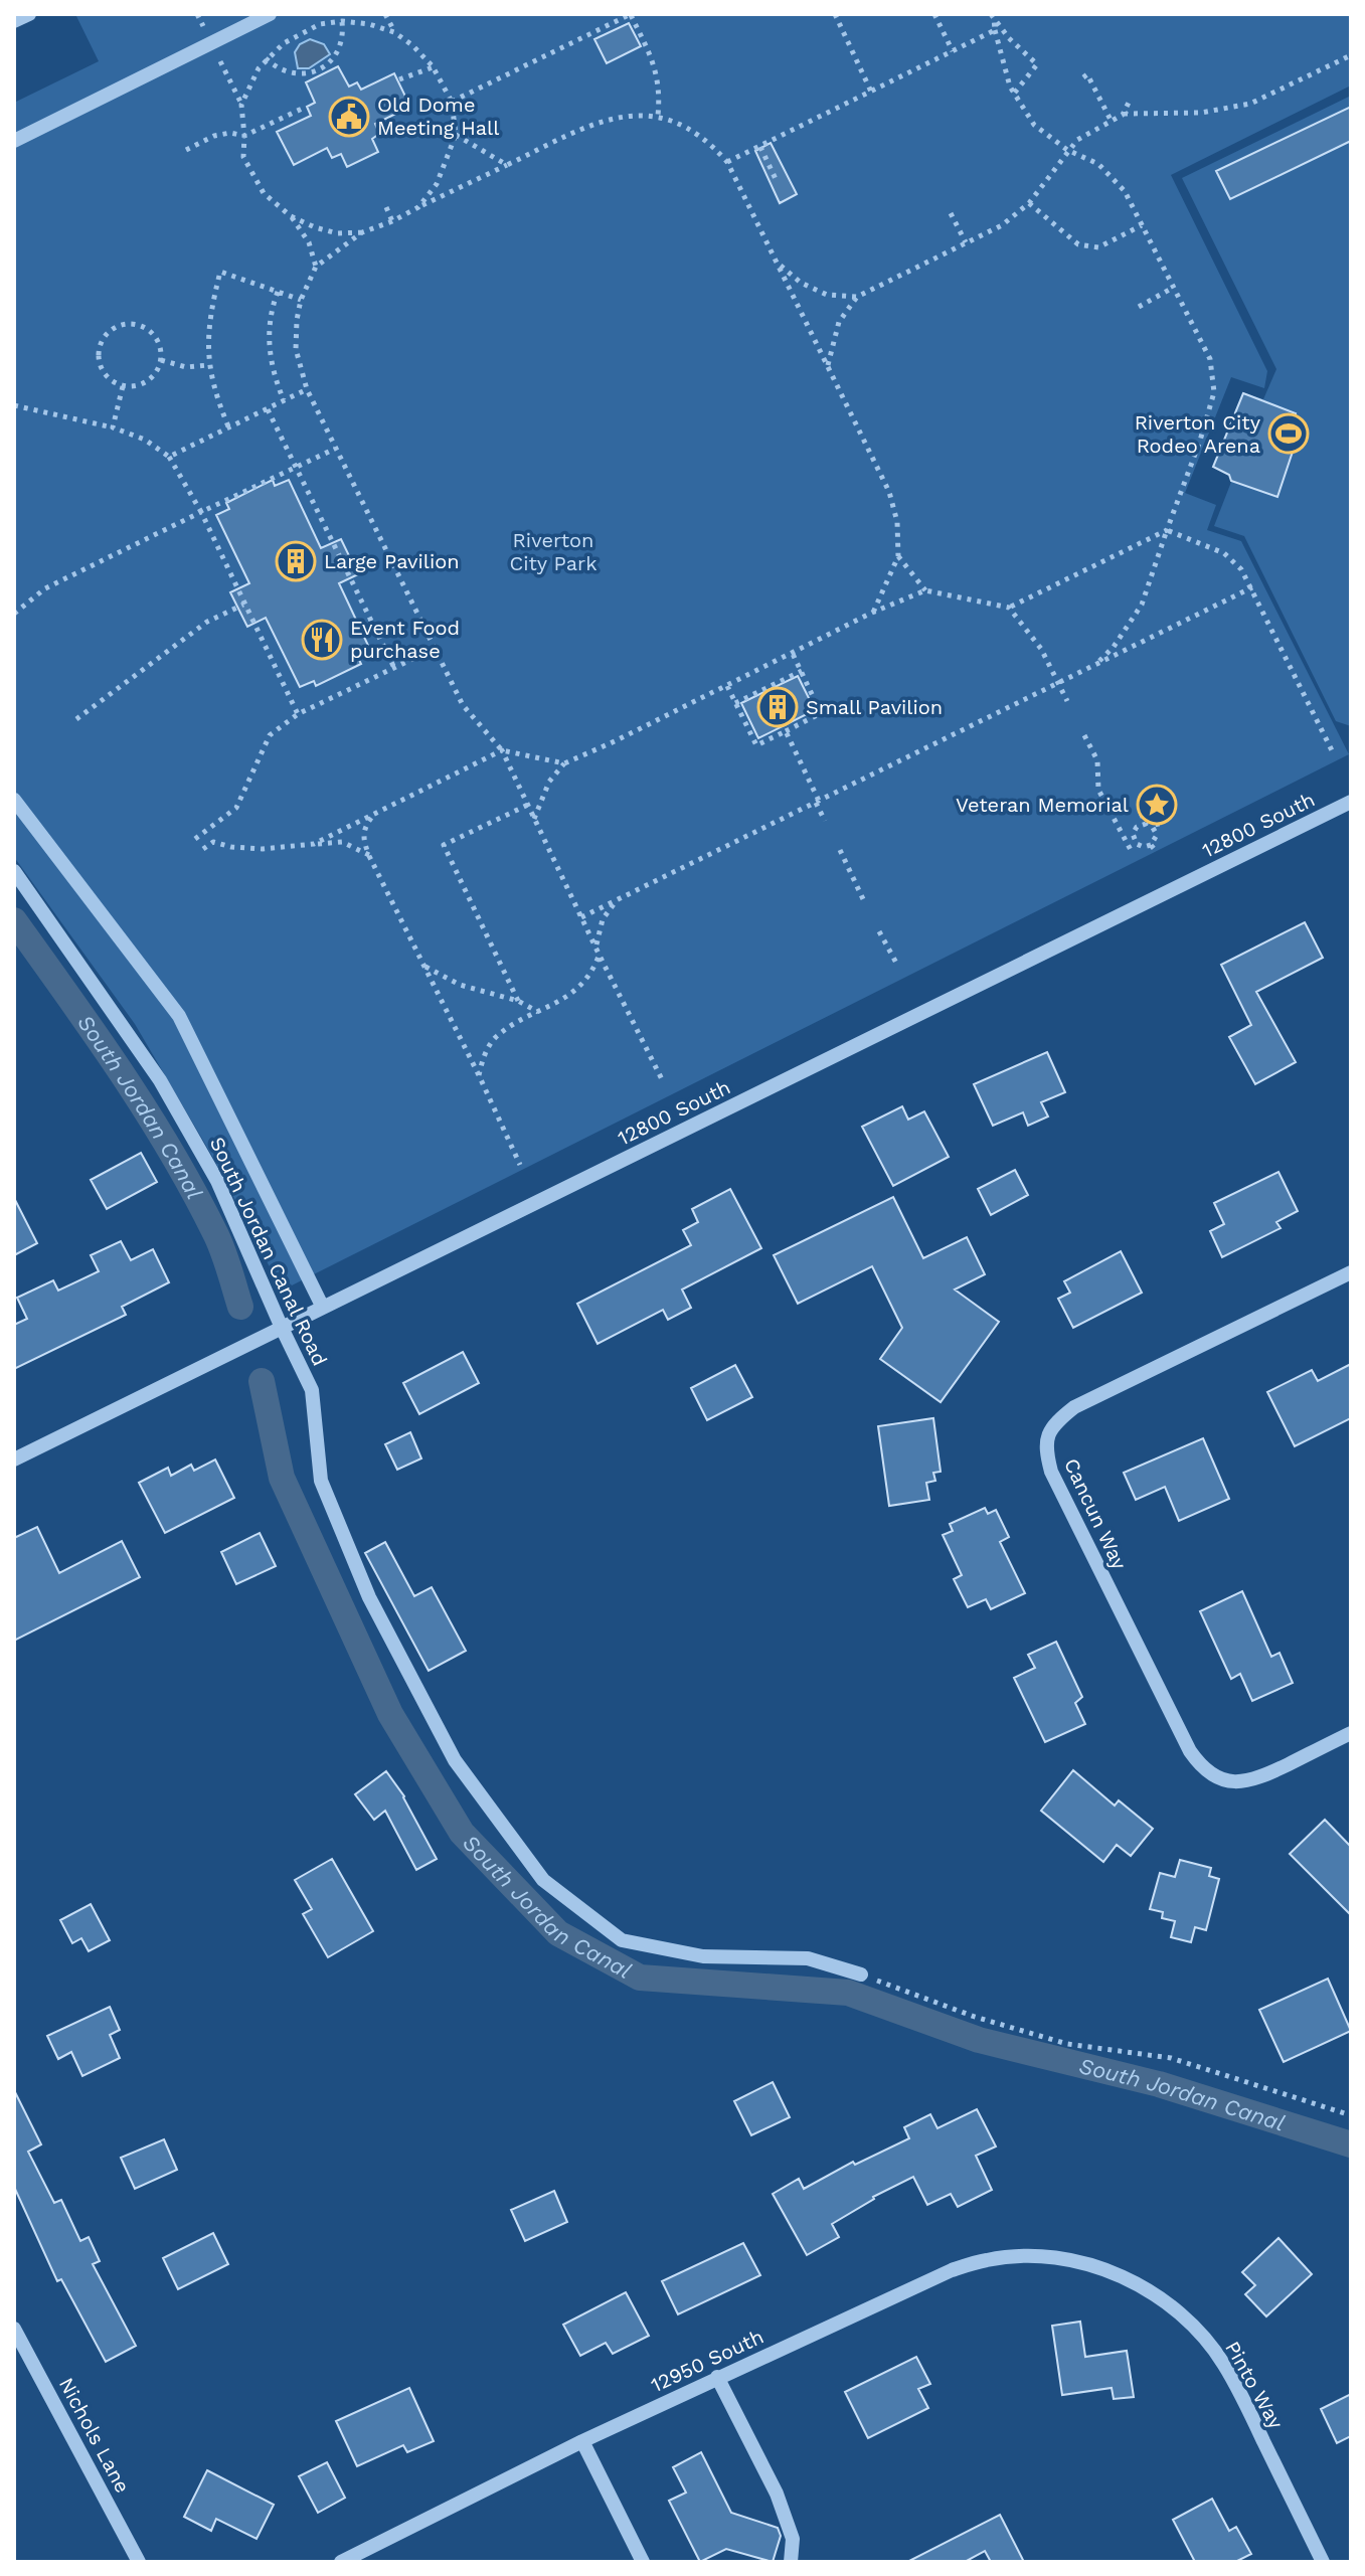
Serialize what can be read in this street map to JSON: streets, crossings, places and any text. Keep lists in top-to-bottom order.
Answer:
{
  "streets": {
    "street": [
      "12800 South",
      "South Jordan Canal Road",
      "Cancun Way",
      "12950 South",
      "Pinto Way",
      "Nichols Lane"
    ]
  },
  "crossings": [
    ["12800 South", "South Jordan Canal Road"],
    ["12950 South", "Pinto Way"]
  ],
  "water": ["South Jordan Canal"],
  "parks": ["Riverton City Park"],
  "places": {
    "public building": ["Old Dome Meeting Hall"],
    "sports": ["Riverton City Rodeo Arena"],
    "building": ["Large Pavilion", "Small Pavilion"],
    "restaurant": ["Event Food purchase"],
    "place": ["Veteran Memorial"]
  }
}
